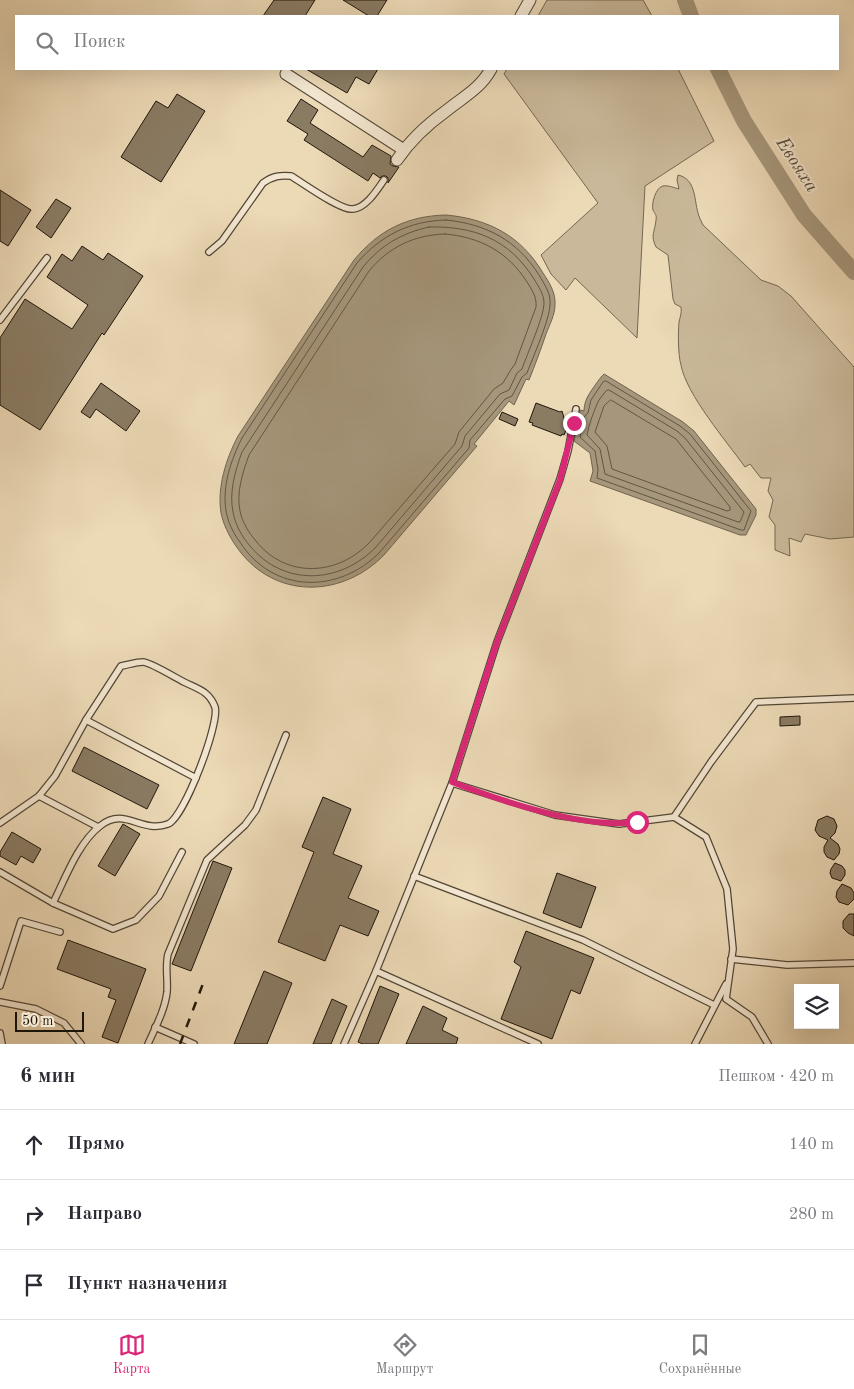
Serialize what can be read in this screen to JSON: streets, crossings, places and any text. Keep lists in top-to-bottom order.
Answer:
{
  "water": ["Евояха"],
  "scale_bar": "50 m",
  "page": {
    "search": "Поиск",
    "scale": "50 m",
    "heading": ["6 мин", "Пешком · 420 m"],
    "list": [
      ["Прямо", "140 m"],
      ["Направо", "280 m"],
      "Пункт назначения"
    ],
    "nav": ["Карта", "Маршрут", "Сохранённые"]
  }
}
